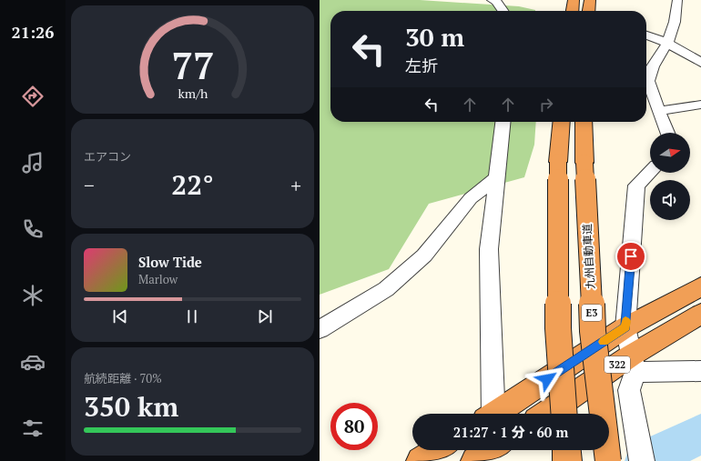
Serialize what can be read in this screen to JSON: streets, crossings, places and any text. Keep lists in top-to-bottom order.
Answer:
{
  "streets": {
    "highway": ["九州自動車道", "E3", "322"]
  },
  "north": "right",
  "page": {
    "tabs": "21:26",
    "turn": ["30 m", "左折"],
    "tile": [
      "エアコン",
      ["航続距離 · 70%", "350 km"]
    ],
    "heat": ["−", "22°", "+"],
    "song": ["Slow Tide", "Marlow"],
    "limit": "80",
    "trip": "21:27 · 1 分 · 60 m",
    "gauge": ["77", "km/h"]
  }
}
